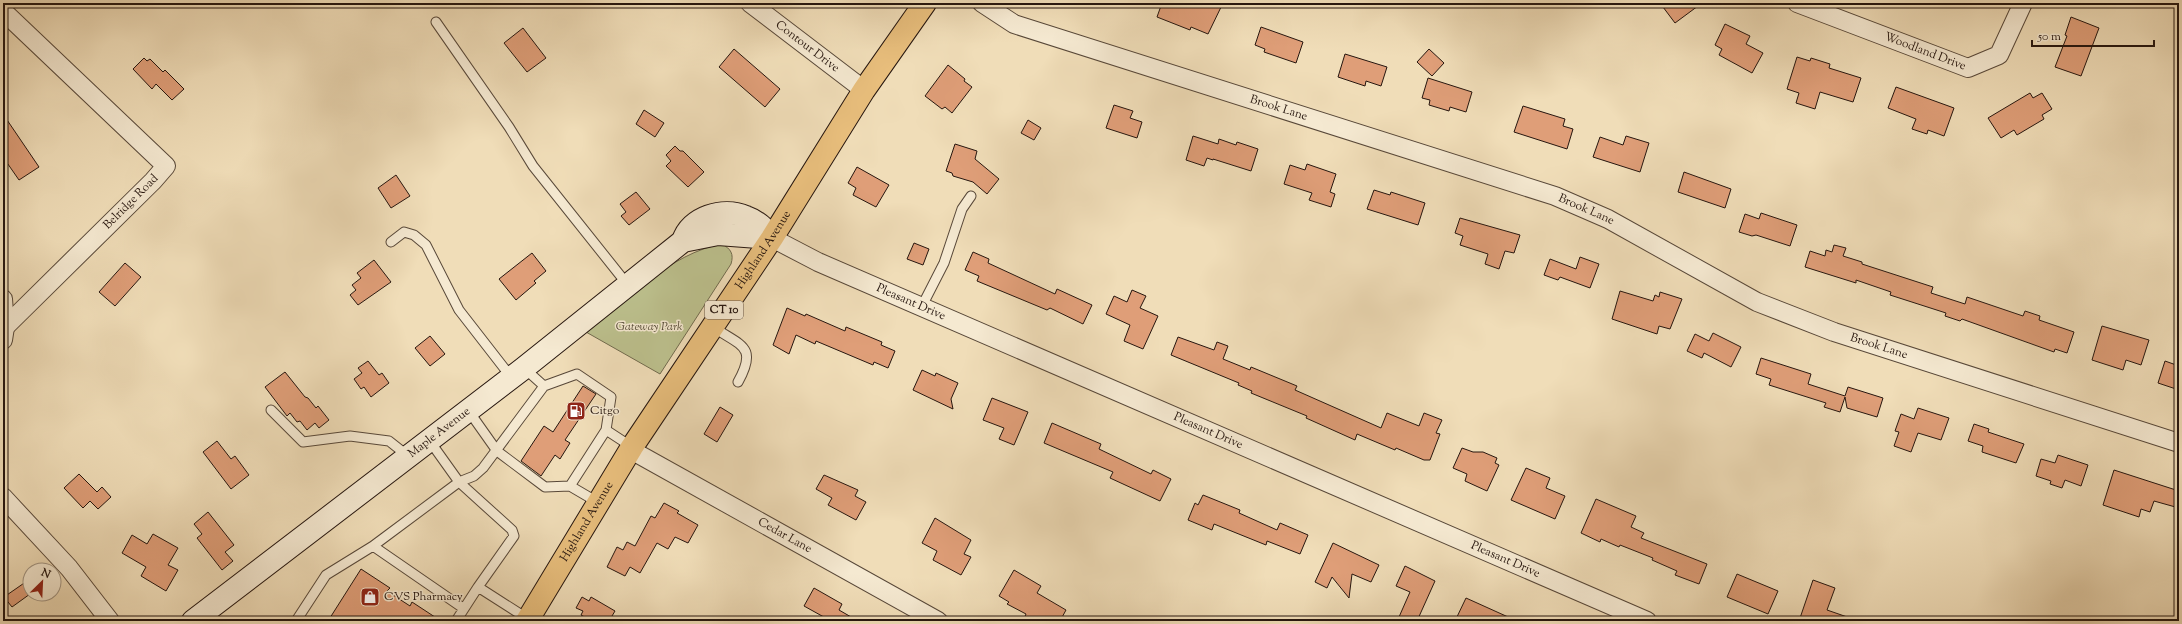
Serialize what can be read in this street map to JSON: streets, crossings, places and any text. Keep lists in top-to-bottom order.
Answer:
{
  "streets": {
    "highway": ["Highland Avenue", "CT 10"],
    "street": [
      "Contour Drive",
      "Woodland Drive",
      "Brook Lane",
      "Belridge Road",
      "Pleasant Drive",
      "Maple Avenue",
      "Cedar Lane"
    ]
  },
  "crossings": [
    ["Contour Drive", "Highland Avenue"],
    ["Highland Avenue", "Pleasant Drive"],
    ["Highland Avenue", "Maple Avenue"],
    ["Highland Avenue", "Cedar Lane"],
    ["Pleasant Drive", "Maple Avenue"]
  ],
  "parks": ["Gateway Park"],
  "places": {
    "fuel station": ["Citgo"],
    "shop": ["CVS Pharmacy"]
  },
  "scale_bar": "50 m",
  "north": "top right"
}
